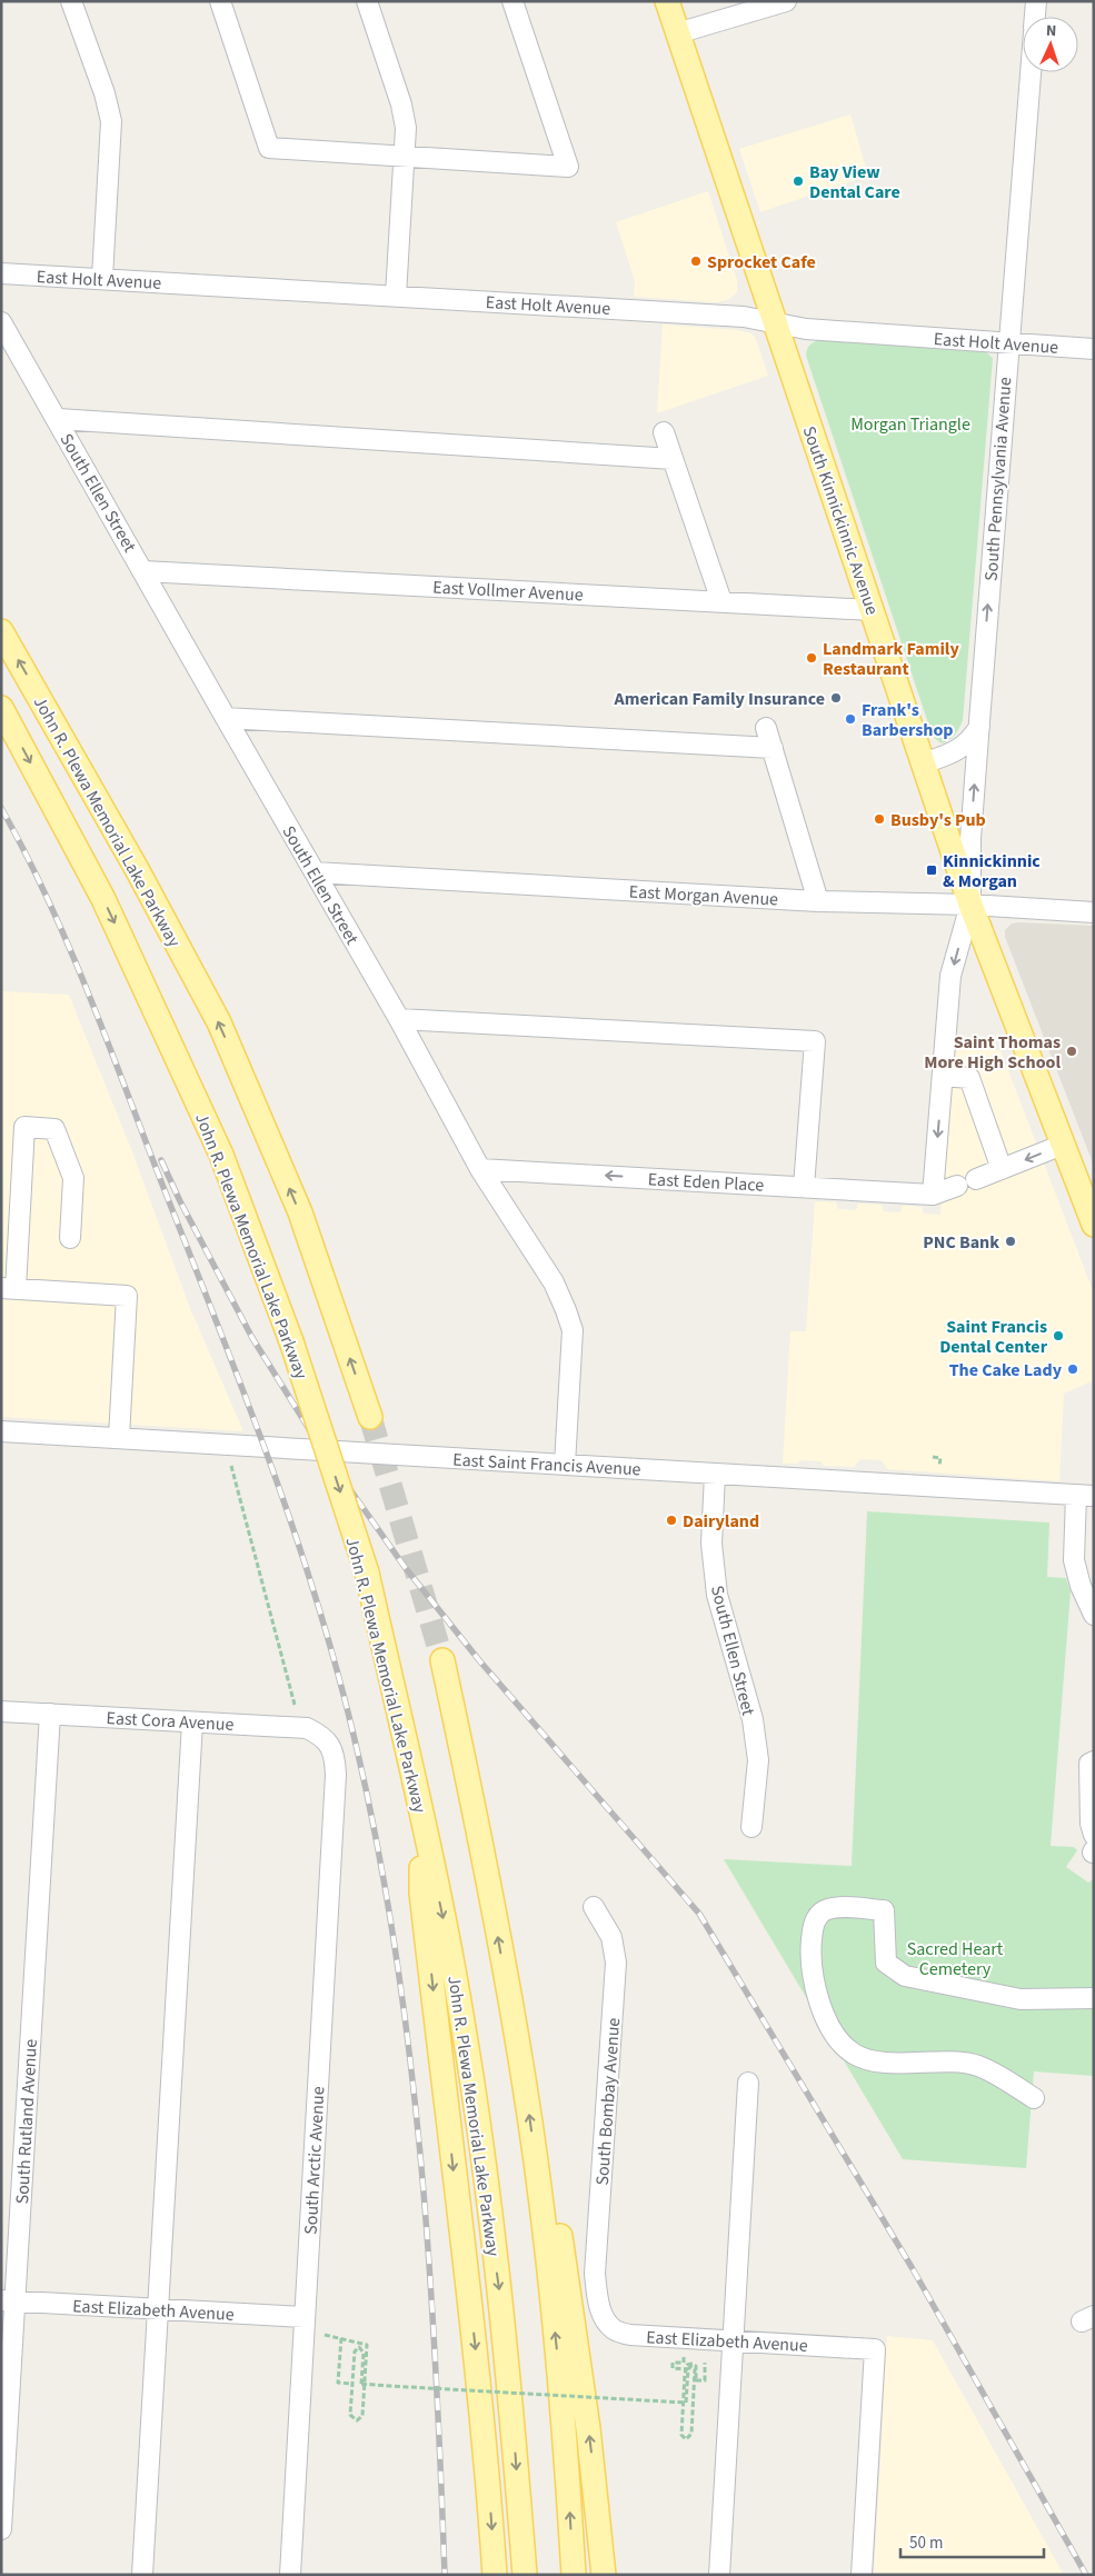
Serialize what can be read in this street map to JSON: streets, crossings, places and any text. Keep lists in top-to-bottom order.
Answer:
{
  "streets": {
    "main road": ["South Kinnickinnic Avenue", "John R. Plewa Memorial Lake Parkway"],
    "street": [
      "East Holt Avenue",
      "South Pennsylvania Avenue",
      "South Ellen Street",
      "East Vollmer Avenue",
      "East Morgan Avenue",
      "East Eden Place",
      "East Saint Francis Avenue",
      "East Cora Avenue",
      "South Bombay Avenue",
      "South Rutland Avenue",
      "South Arctic Avenue",
      "East Elizabeth Avenue"
    ]
  },
  "crossings": [
    ["East Holt Avenue", "South Pennsylvania Avenue"],
    ["East Holt Avenue", "South Kinnickinnic Avenue"],
    ["South Pennsylvania Avenue", "South Kinnickinnic Avenue"],
    ["South Pennsylvania Avenue", "East Morgan Avenue"],
    ["South Pennsylvania Avenue", "East Eden Place"],
    ["South Ellen Street", "East Vollmer Avenue"],
    ["South Ellen Street", "East Morgan Avenue"],
    ["South Ellen Street", "East Eden Place"],
    ["South Ellen Street", "East Saint Francis Avenue"],
    ["South Kinnickinnic Avenue", "East Vollmer Avenue"],
    ["South Kinnickinnic Avenue", "East Morgan Avenue"],
    ["East Cora Avenue", "South Rutland Avenue"],
    ["East Cora Avenue", "South Arctic Avenue"],
    ["South Bombay Avenue", "East Elizabeth Avenue"],
    ["South Rutland Avenue", "East Elizabeth Avenue"],
    ["South Arctic Avenue", "East Elizabeth Avenue"]
  ],
  "one_way": ["East Eden Place"],
  "parks": ["Morgan Triangle", "Sacred Heart Cemetery"],
  "places": {
    "other": [
      "Bay View Dental Care",
      "Sprocket Cafe",
      "Landmark Family Restaurant",
      "American Family Insurance",
      "Frank's Barbershop",
      "Busby's Pub",
      "Saint Thomas More High School",
      "PNC Bank",
      "Saint Francis Dental Center",
      "The Cake Lady",
      "Dairyland"
    ],
    "transit": ["Kinnickinnic & Morgan"]
  },
  "scale_bar": "50 m",
  "north": "top"
}
